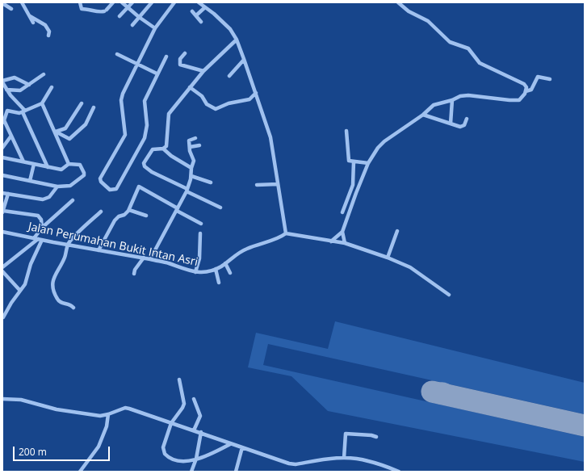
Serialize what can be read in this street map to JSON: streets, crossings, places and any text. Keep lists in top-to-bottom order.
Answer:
{
  "streets": {
    "street": ["Jalan Perumahan Bukit Intan Asri"]
  },
  "scale_bar": "200 m"
}
